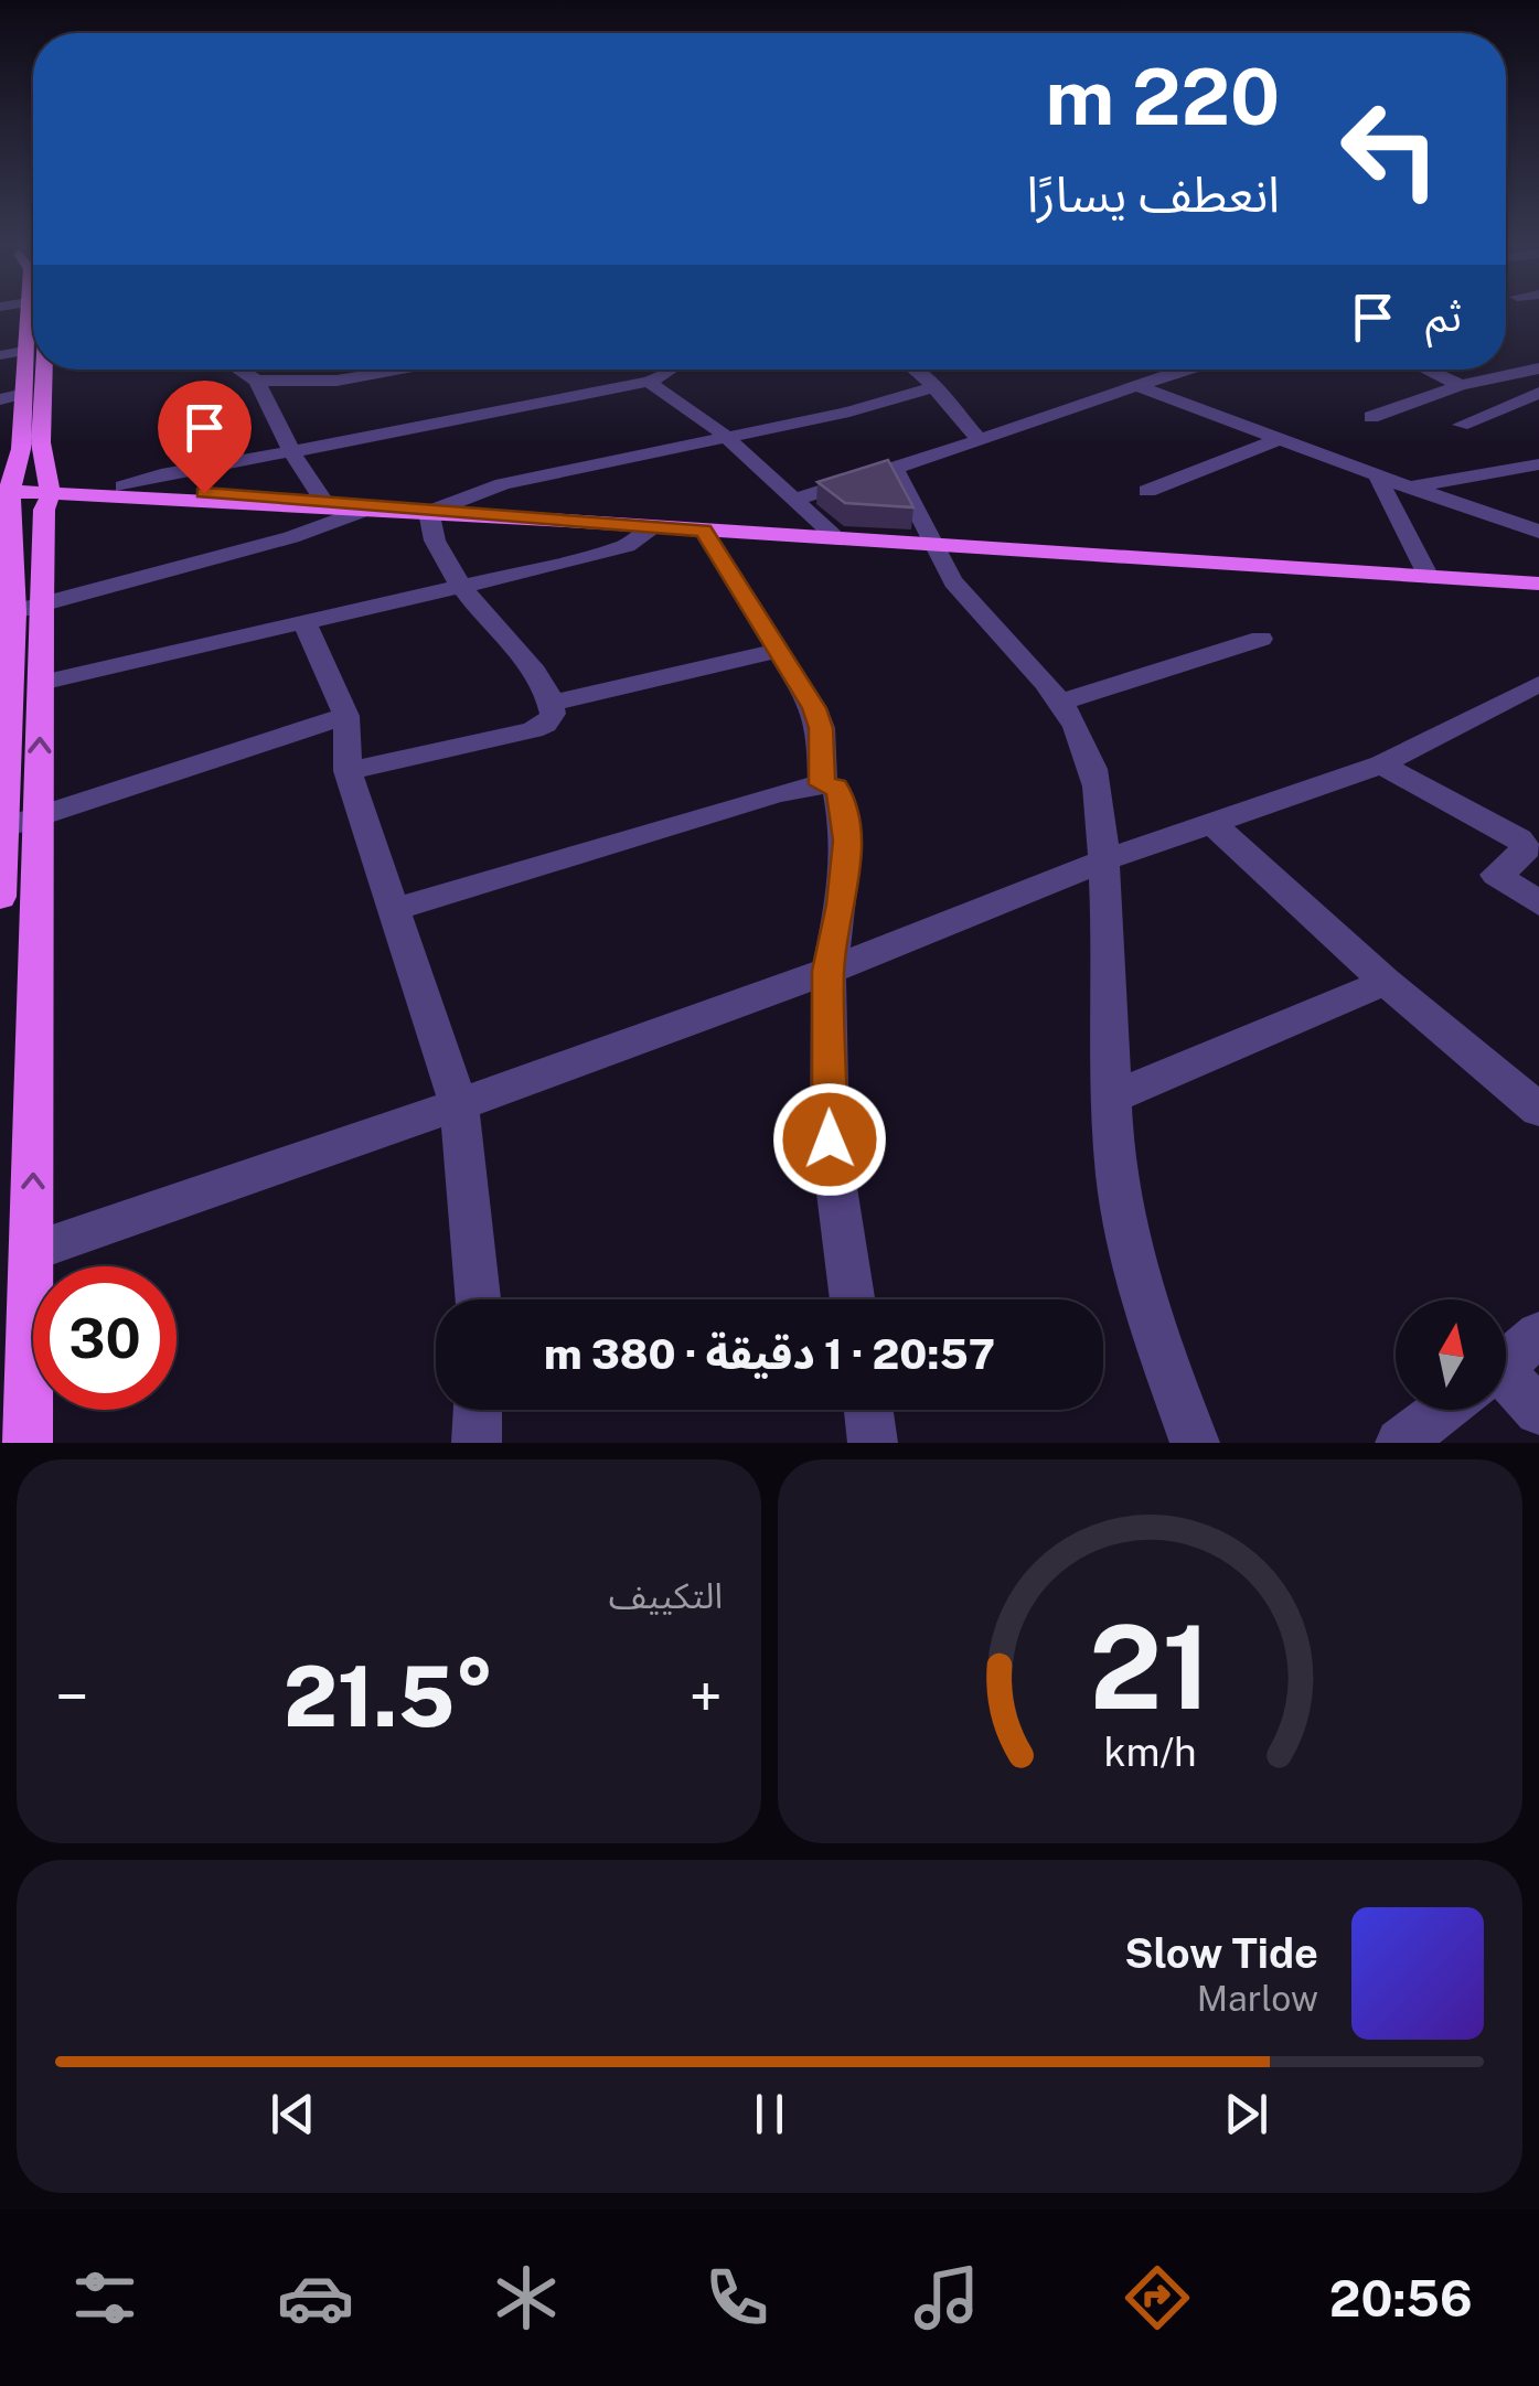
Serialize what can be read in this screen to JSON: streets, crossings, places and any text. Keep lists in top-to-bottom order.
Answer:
{
  "north": "top",
  "page": {
    "turn": ["220 m", "انعطف يسارًا"],
    "then": "ثم",
    "limit": "30",
    "trip": "20:57 · 1 دقيقة · 380 m",
    "tile": "التكييف",
    "heat": ["−", "21.5°", "+"],
    "song": ["Slow Tide", "Marlow"],
    "tabs": "20:56",
    "gauge": ["21", "km/h"]
  }
}
